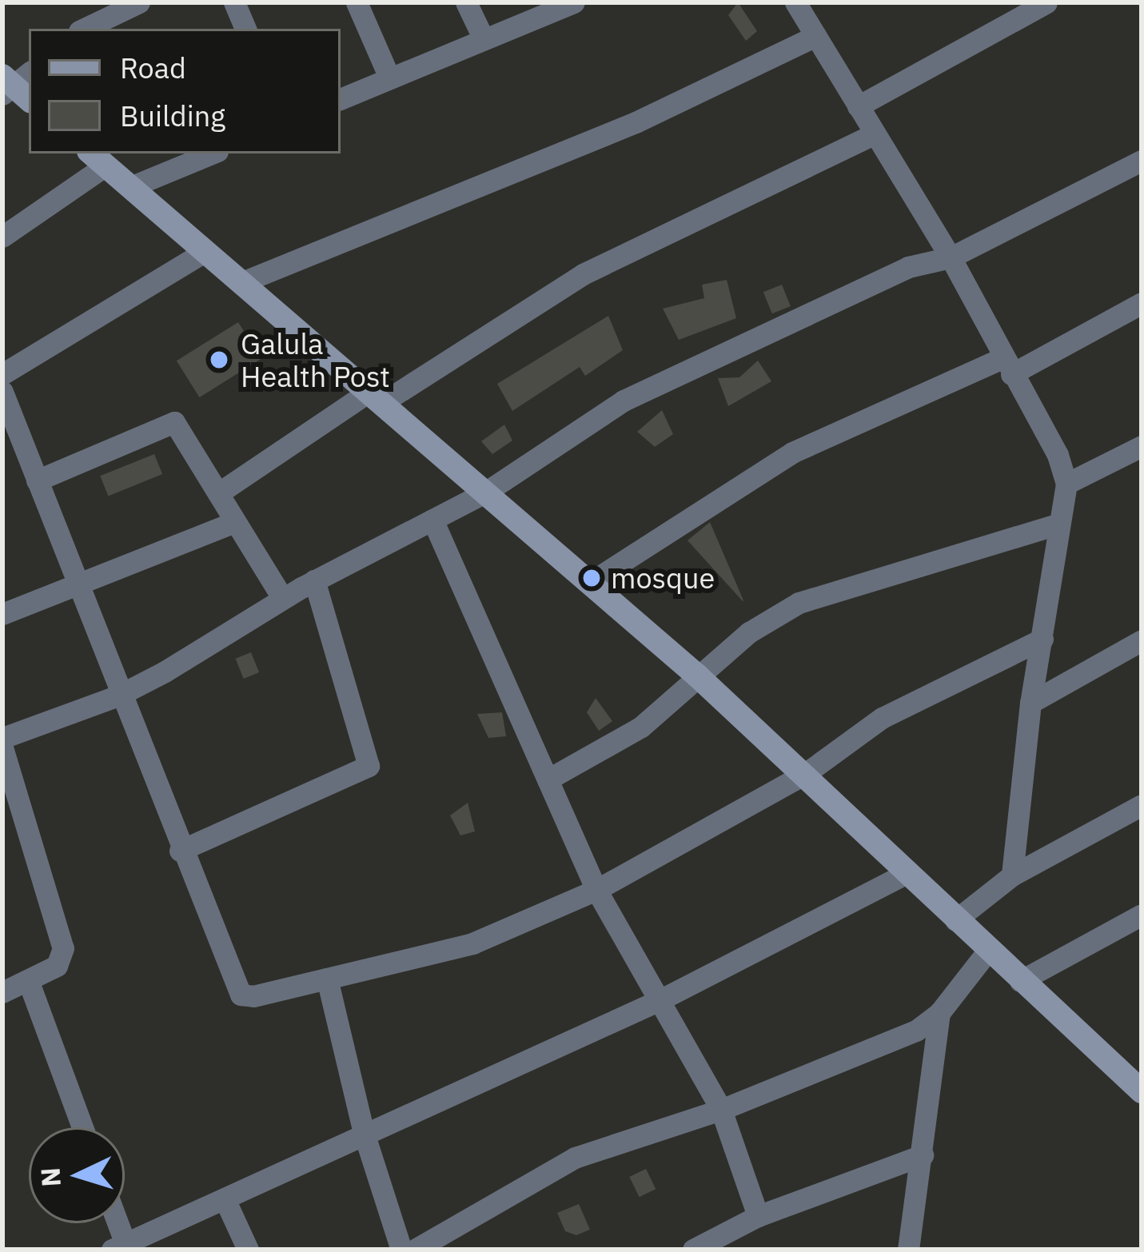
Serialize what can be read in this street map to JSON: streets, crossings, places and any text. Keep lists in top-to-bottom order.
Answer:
{
  "places": ["Galula Health Post", "mosque"],
  "legend": ["Road", "Building"],
  "north": "left"
}
